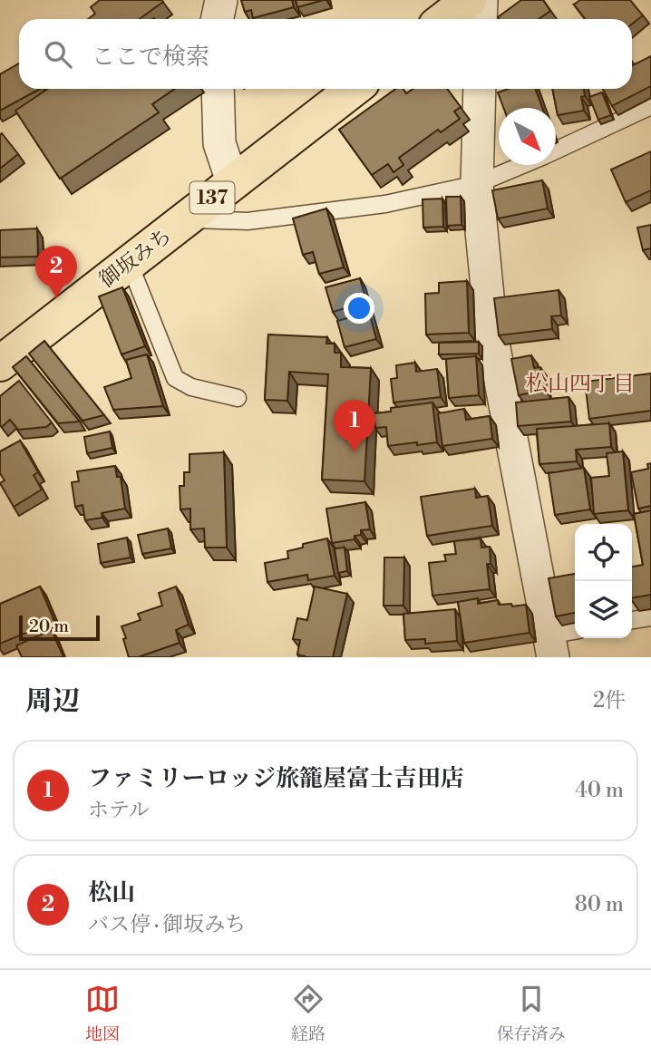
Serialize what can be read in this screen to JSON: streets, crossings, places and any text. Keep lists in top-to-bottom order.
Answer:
{
  "streets": {
    "highway": ["137", "御坂みち"]
  },
  "districts": ["松山四丁目"],
  "scale_bar": "20 m",
  "north": "bottom right",
  "page": {
    "search": "ここで検索",
    "pins": ["2", "1"],
    "scale": "20 m",
    "heading": ["周辺", "2件"],
    "list": [
      {
        "mark": "1",
        "name": "ファミリーロッジ旅籠屋富士吉田店",
        "note": "ホテル",
        "value": "40 m"
      },
      {
        "mark": "2",
        "name": "松山",
        "note": "バス停 · 御坂みち",
        "value": "80 m"
      }
    ],
    "nav": ["地図", "経路", "保存済み"]
  }
}
